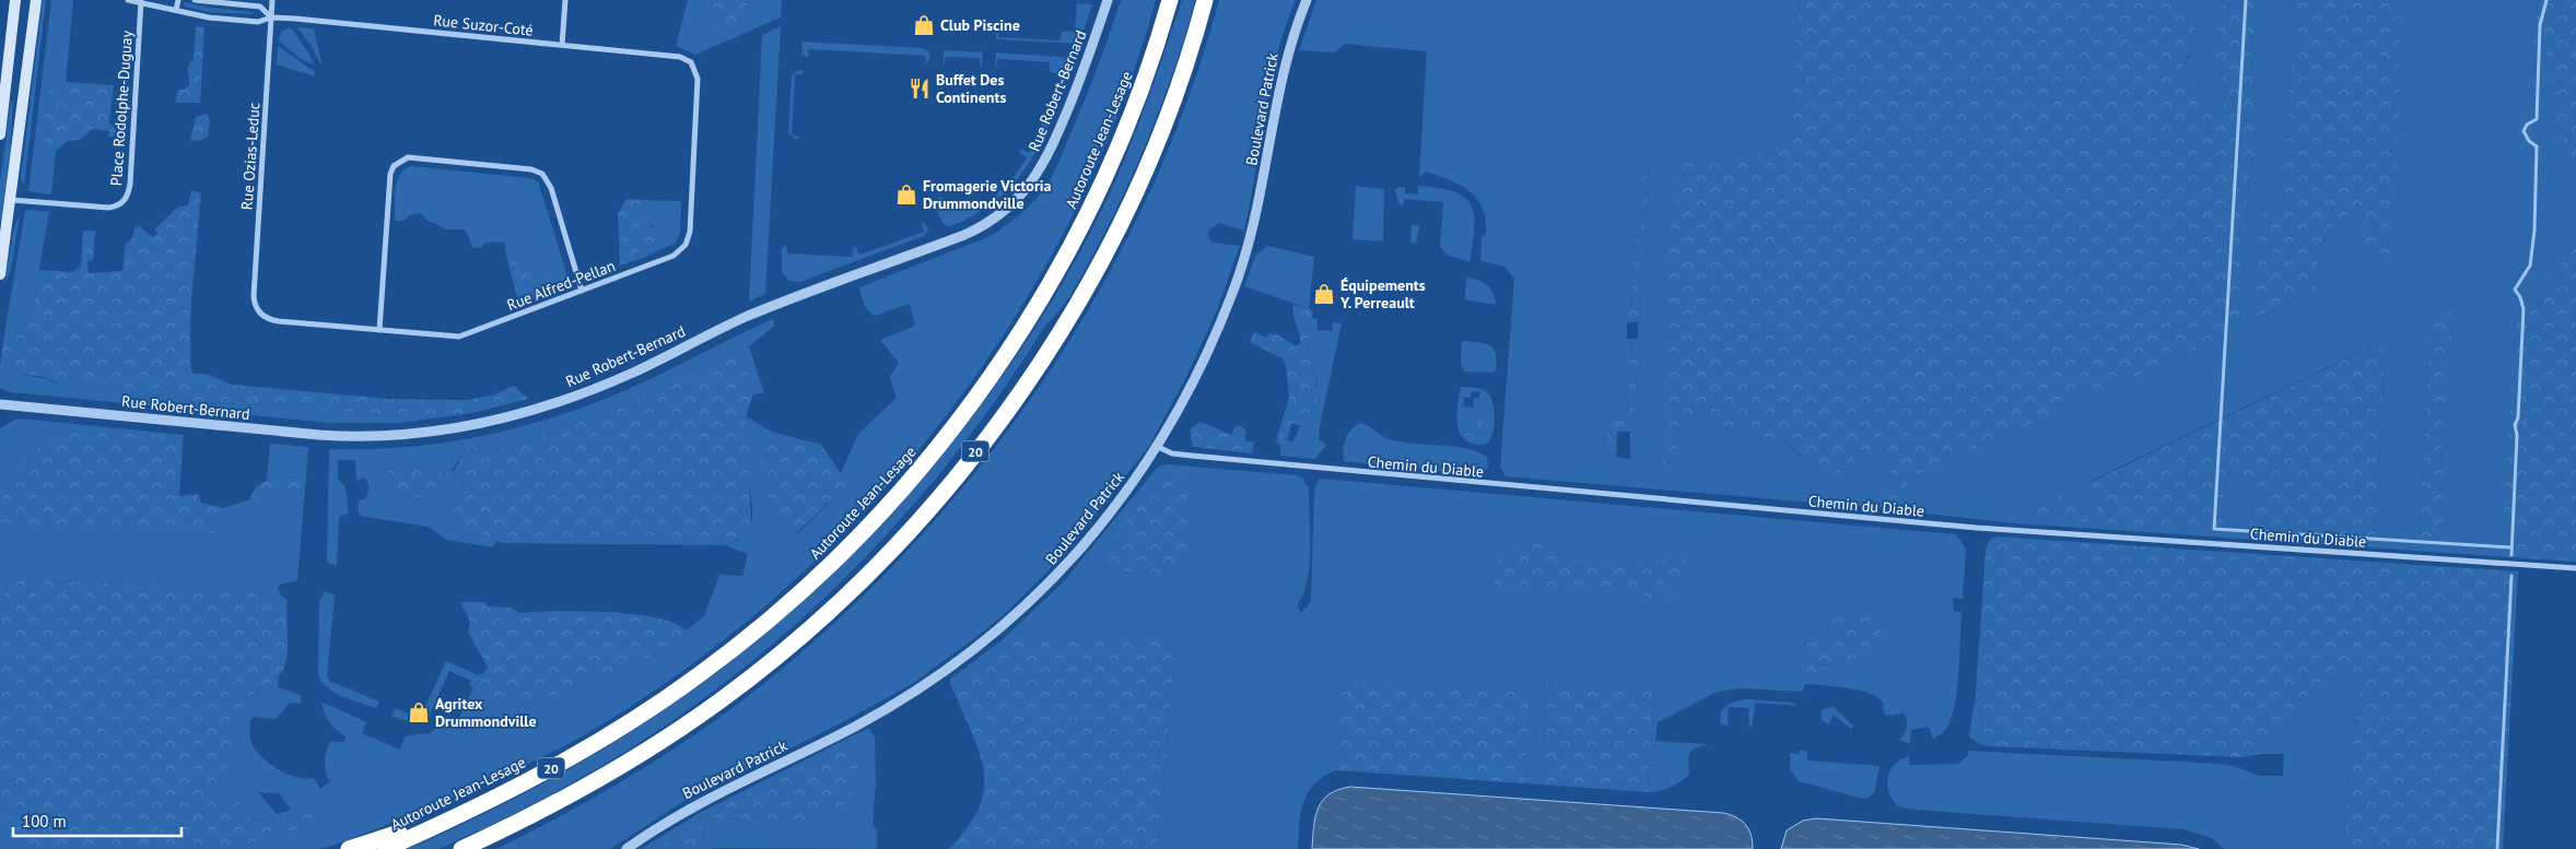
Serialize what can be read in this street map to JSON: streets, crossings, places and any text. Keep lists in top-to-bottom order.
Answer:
{
  "streets": {
    "highway": ["Autoroute Jean-Lesage", "20"],
    "street": [
      "Rue Suzor-Coté",
      "Rue Robert-Bernard",
      "Place Rodolphe-Duguay",
      "Boulevard Patrick",
      "Rue Ozias-Leduc",
      "Rue Alfred-Pellan",
      "Chemin du Diable"
    ]
  },
  "crossings": [
    ["Rue Suzor-Coté", "Place Rodolphe-Duguay"],
    ["Rue Suzor-Coté", "Rue Ozias-Leduc"],
    ["Rue Suzor-Coté", "Rue Alfred-Pellan"],
    ["Boulevard Patrick", "Chemin du Diable"],
    ["Rue Ozias-Leduc", "Rue Alfred-Pellan"]
  ],
  "places": {
    "shop": [
      "Club Piscine",
      "Fromagerie Victoria Drummondville",
      "Équipements Y. Perreault",
      "Agritex Drummondville"
    ],
    "restaurant": ["Buffet Des Continents"]
  },
  "scale_bar": "100 m"
}
